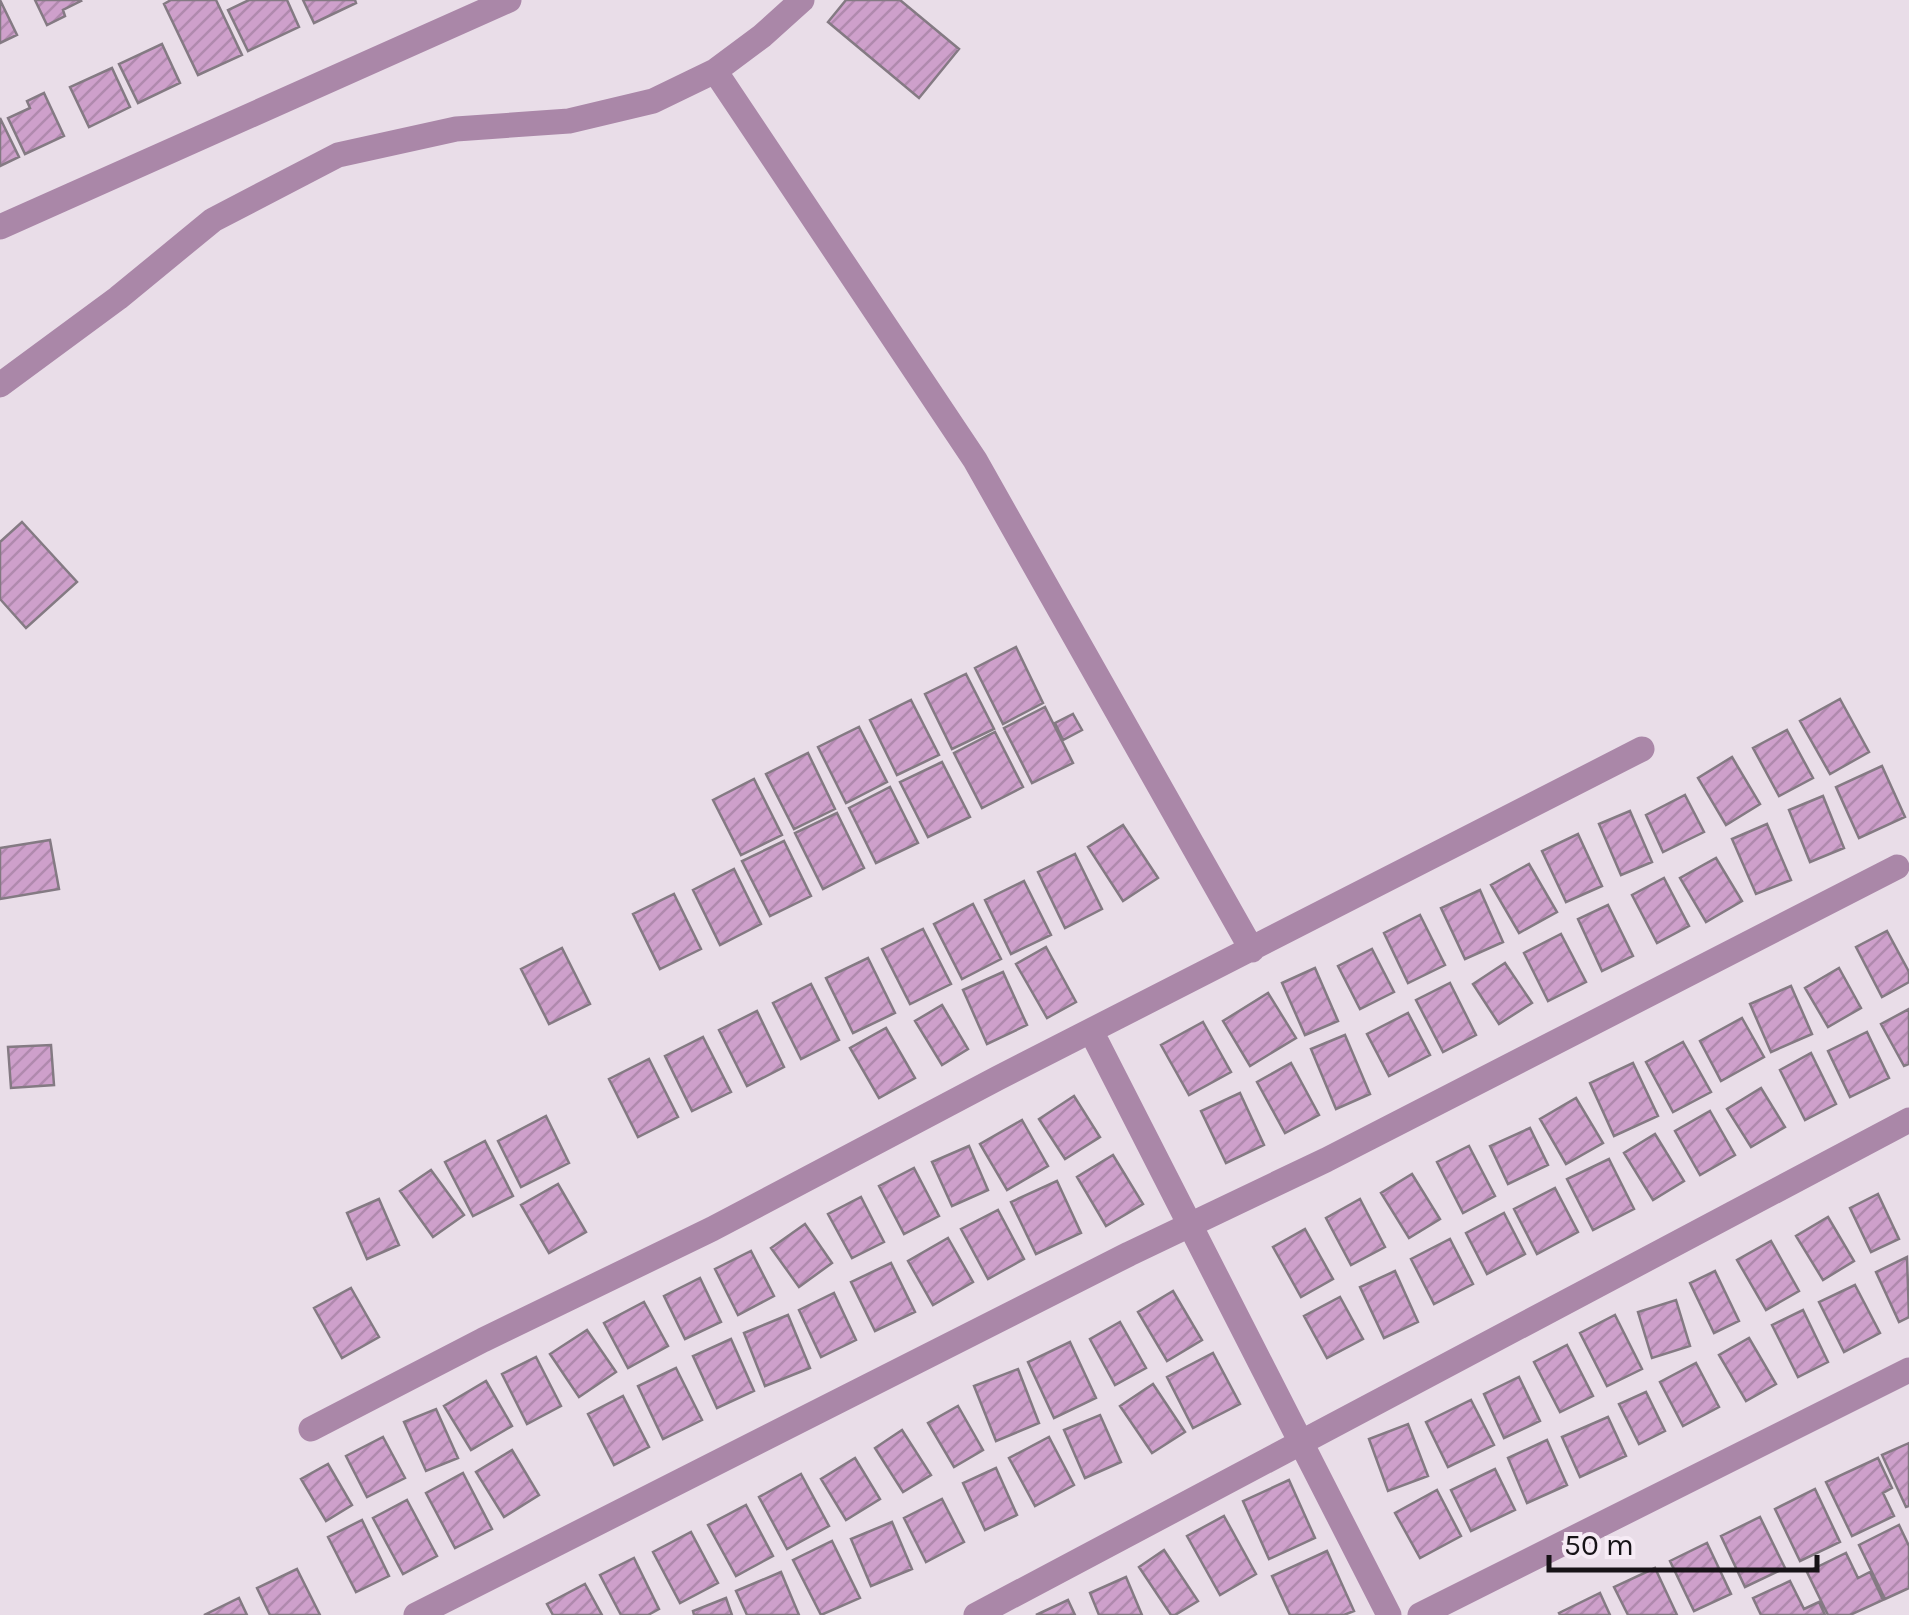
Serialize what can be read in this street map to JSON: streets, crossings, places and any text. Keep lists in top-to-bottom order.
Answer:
{
  "scale_bar": "50 m"
}
